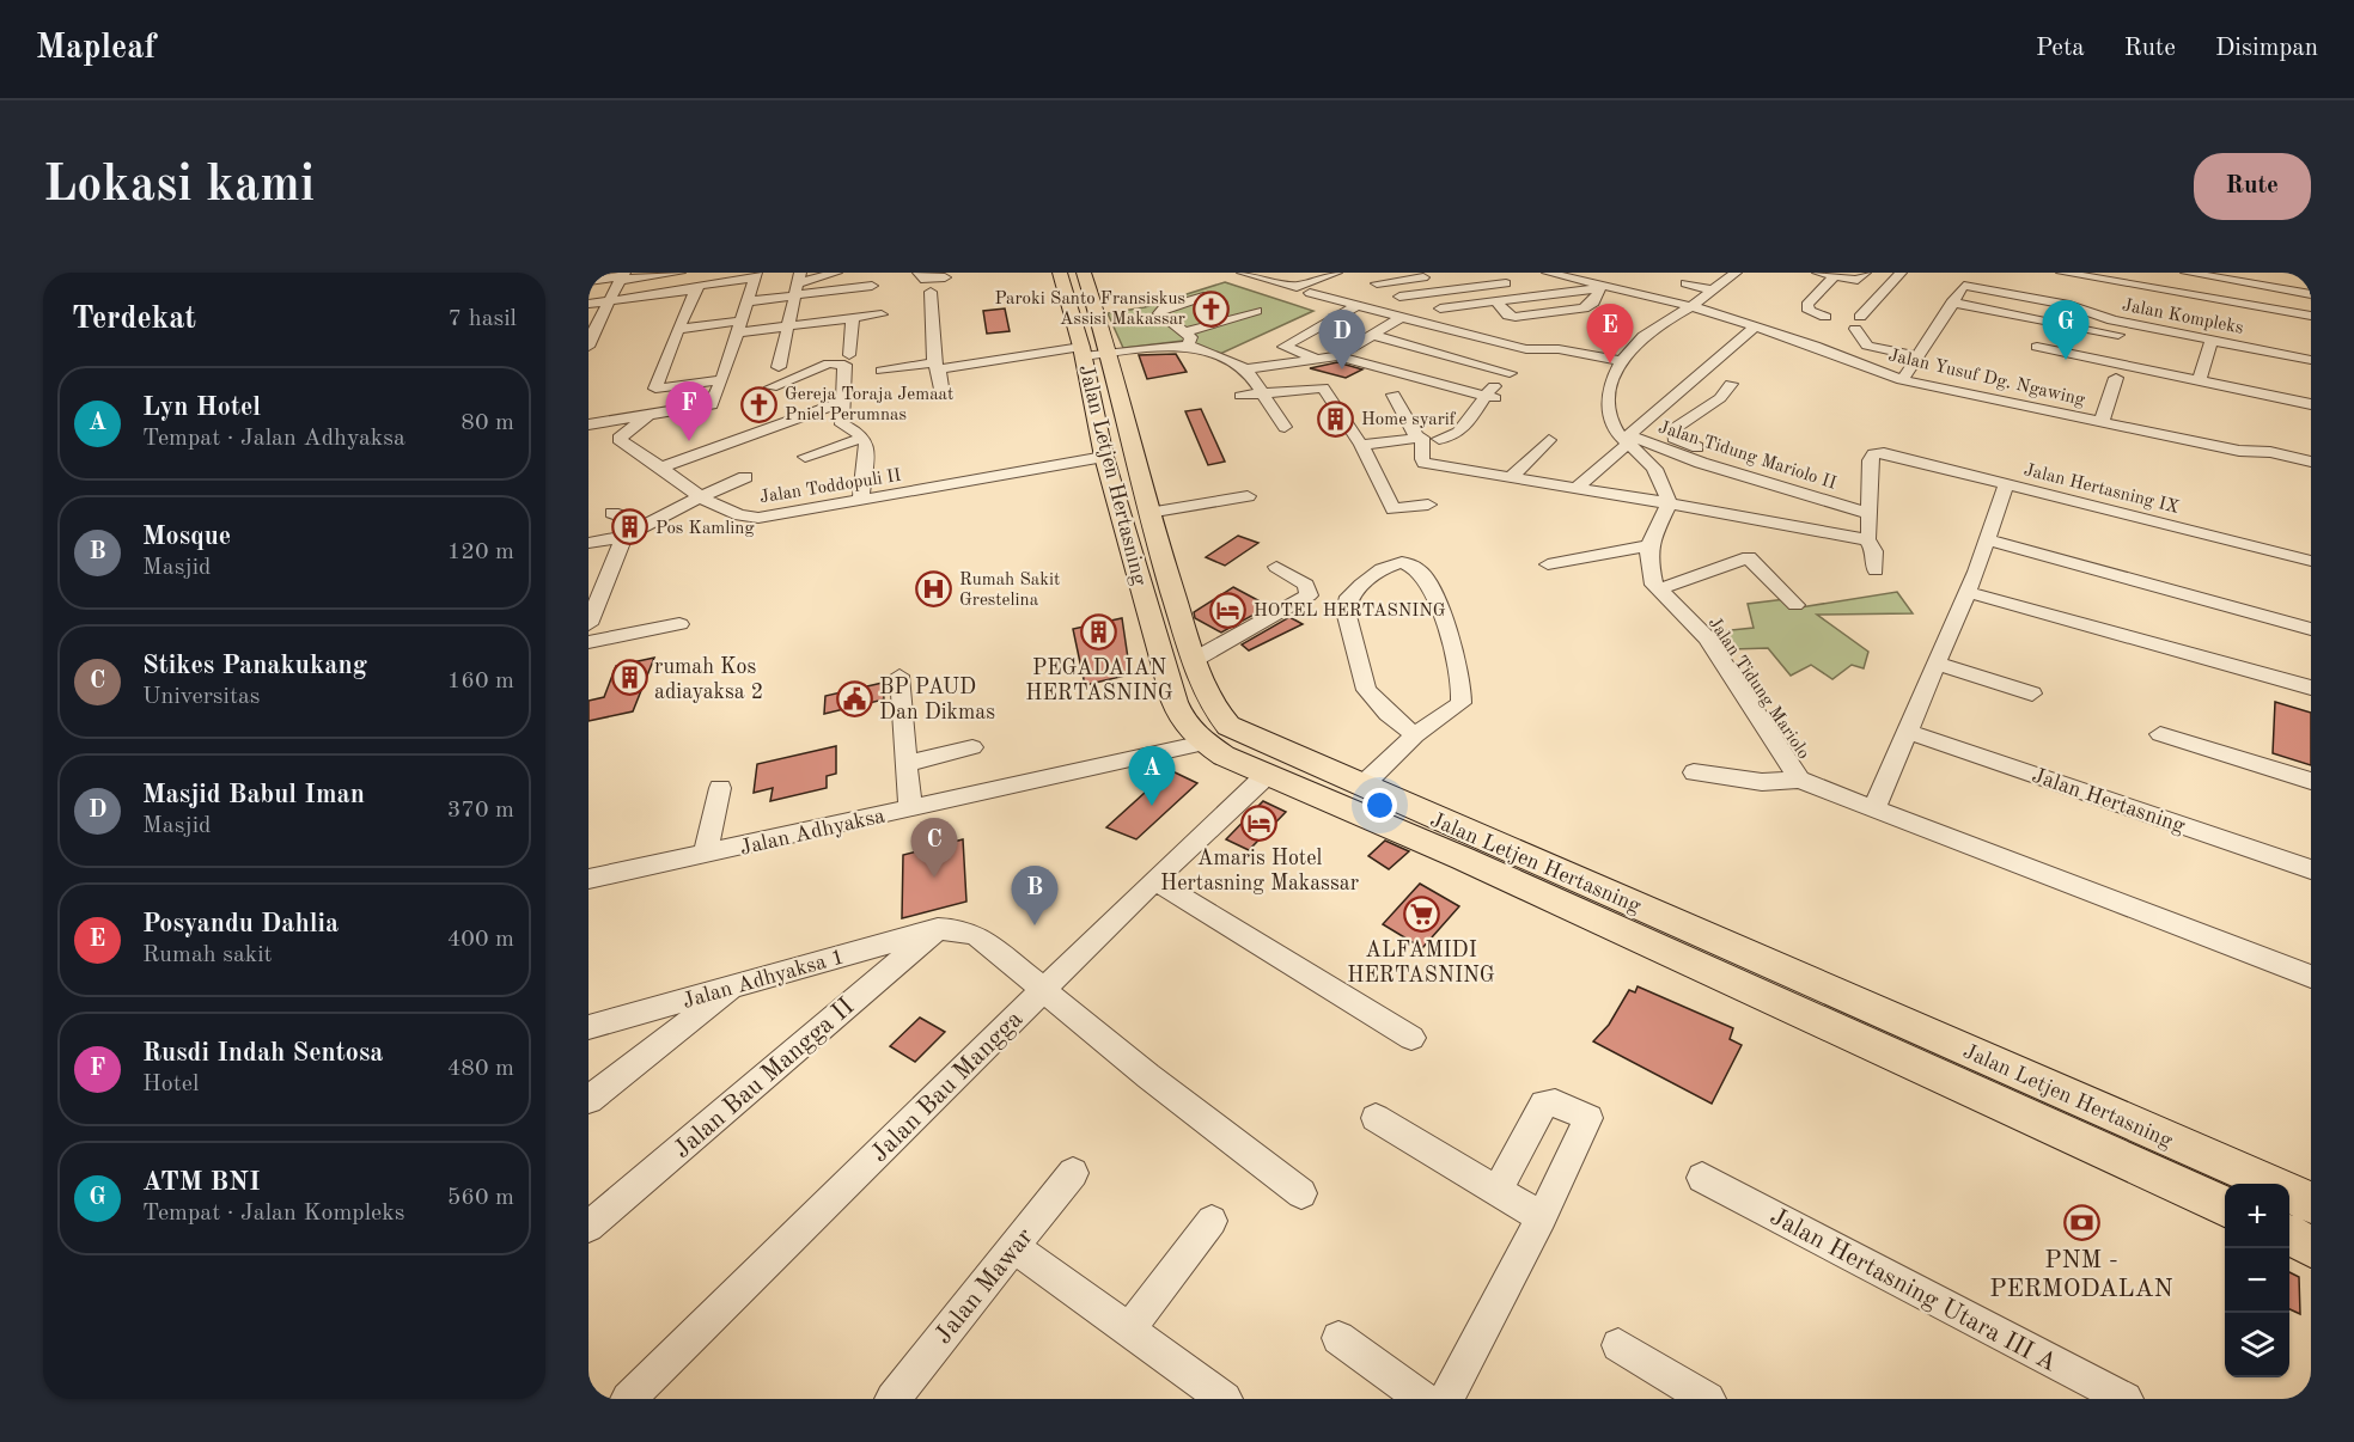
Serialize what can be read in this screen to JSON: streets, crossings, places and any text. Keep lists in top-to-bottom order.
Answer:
{
  "streets": {
    "main road": ["Jalan Letjen Hertasning"],
    "street": [
      "Jalan Kompleks",
      "Jalan Yusuf Dg. Ngawing",
      "Jalan Tidung Mariolo II",
      "Jalan Toddopuli II",
      "Jalan Hertasning IX",
      "Jalan Tidung Mariolo",
      "Jalan Hertasning",
      "Jalan Adhyaksa",
      "Jalan Adhyaksa 1",
      "Jalan Bau Mangga II",
      "Jalan Bau Mangga",
      "Jalan Mawar",
      "Jalan Hertasning Utara III A"
    ]
  },
  "crossings": [
    ["Jalan Tidung Mariolo II", "Jalan Hertasning IX"],
    ["Jalan Letjen Hertasning", "Jalan Toddopuli II"],
    ["Jalan Letjen Hertasning", "Jalan Adhyaksa"],
    ["Jalan Letjen Hertasning", "Jalan Bau Mangga"],
    ["Jalan Adhyaksa 1", "Jalan Bau Mangga II"]
  ],
  "places": {
    "church": ["Paroki Santo Fransiskus Assisi Makassar", "Gereja Toraja Jemaat Pniel Perumnas"],
    "building": [
      "Home syarif",
      "Pos Kamling",
      "PEGADAIAN HERTASNING",
      "rumah Kos adiayaksa 2"
    ],
    "hospital": ["Rumah Sakit Grestelina"],
    "hotel": ["HOTEL HERTASNING", "Amaris Hotel Hertasning Makassar"],
    "public building": ["BP PAUD Dan Dikmas"],
    "supermarket": ["ALFAMIDI HERTASNING"],
    "bank": ["PNM - PERMODALAN"]
  },
  "page": {
    "header": "Mapleaf",
    "nav": ["Peta", "Rute", "Disimpan"],
    "buttons": "Rute",
    "title": "Lokasi kami",
    "heading": ["Terdekat", "7 hasil"],
    "pins": [
      "G",
      "E",
      "D",
      "F",
      "A",
      "C",
      "B"
    ],
    "list": [
      {
        "mark": "A",
        "name": "Lyn Hotel",
        "note": "Tempat · Jalan Adhyaksa",
        "value": "80 m"
      },
      {
        "mark": "B",
        "name": "Mosque",
        "note": "Masjid",
        "value": "120 m"
      },
      {
        "mark": "C",
        "name": "Stikes Panakukang",
        "note": "Universitas",
        "value": "160 m"
      },
      {
        "mark": "D",
        "name": "Masjid Babul Iman",
        "note": "Masjid",
        "value": "370 m"
      },
      {
        "mark": "E",
        "name": "Posyandu Dahlia",
        "note": "Rumah sakit",
        "value": "400 m"
      },
      {
        "mark": "F",
        "name": "Rusdi Indah Sentosa",
        "note": "Hotel",
        "value": "480 m"
      },
      {
        "mark": "G",
        "name": "ATM BNI",
        "note": "Tempat · Jalan Kompleks",
        "value": "560 m"
      }
    ],
    "map_buttons": ["+", "−"]
  }
}
